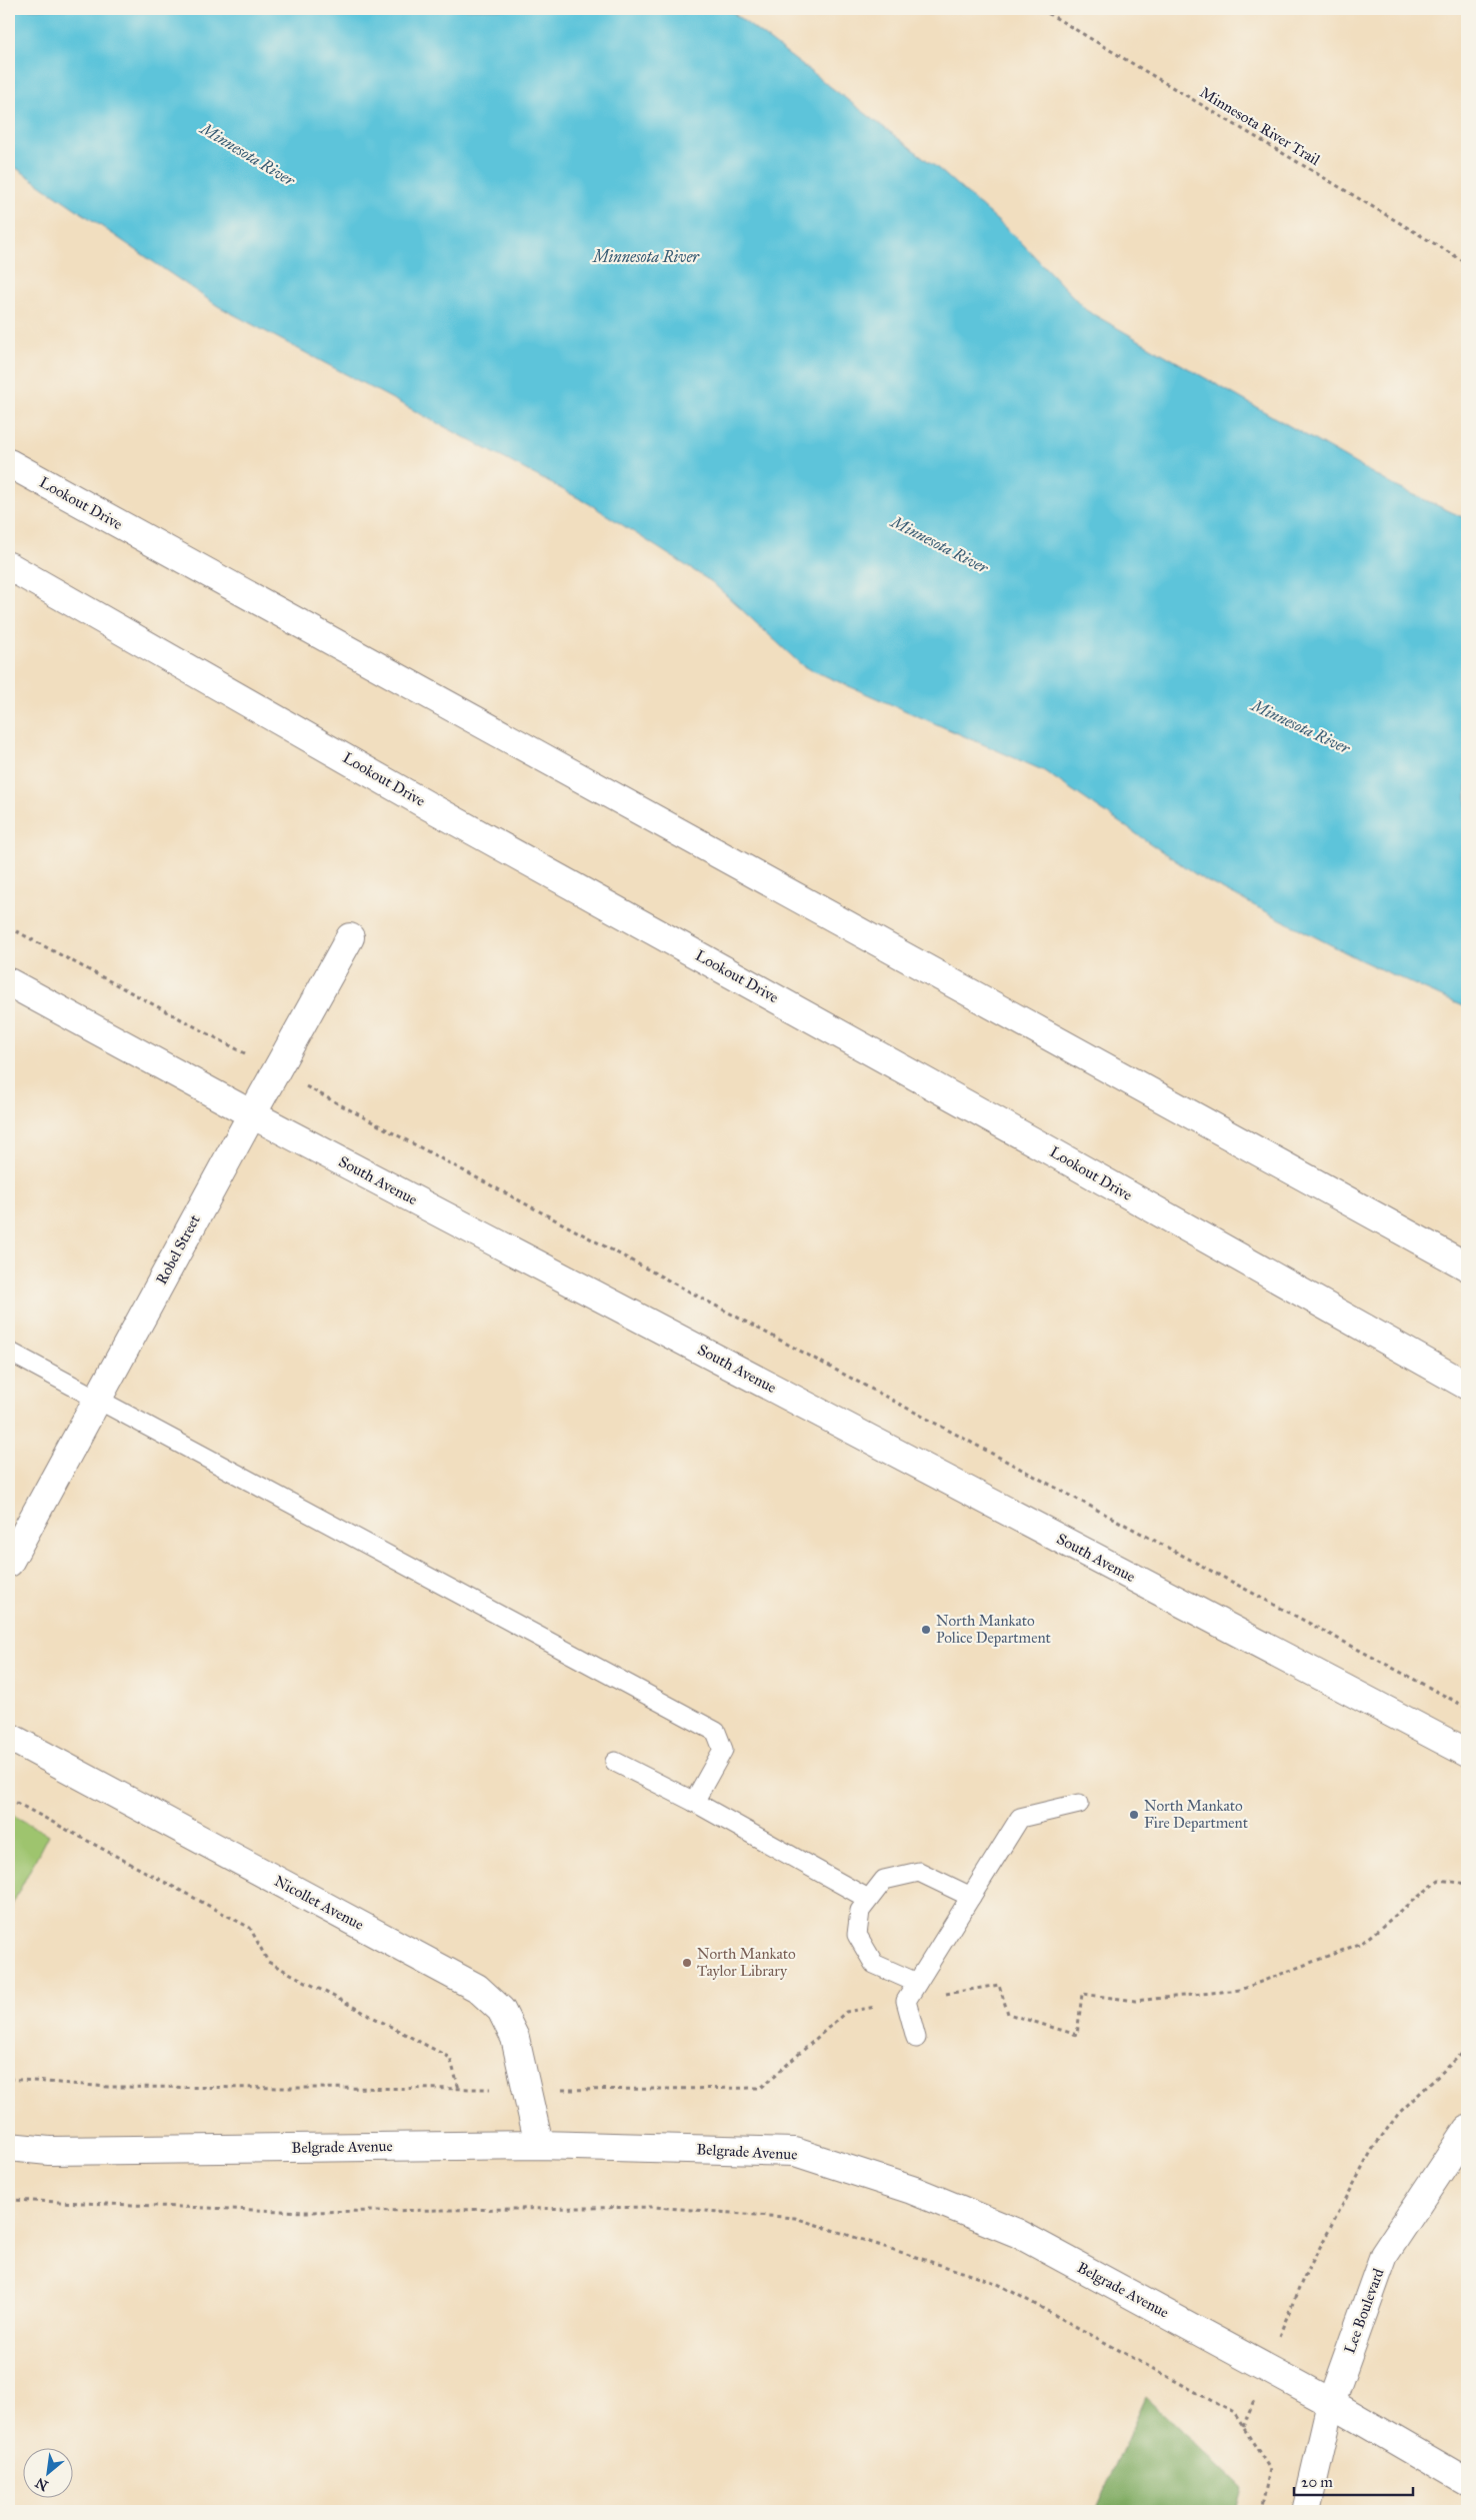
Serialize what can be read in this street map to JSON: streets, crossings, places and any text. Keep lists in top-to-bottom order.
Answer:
{
  "streets": {
    "main road": [
      "Lookout Drive",
      "South Avenue",
      "Robel Street",
      "Nicollet Avenue",
      "Belgrade Avenue",
      "Lee Boulevard"
    ],
    "path": ["Minnesota River Trail"]
  },
  "crossings": [
    ["South Avenue", "Robel Street"],
    ["Nicollet Avenue", "Belgrade Avenue"],
    ["Belgrade Avenue", "Lee Boulevard"]
  ],
  "water": ["Minnesota River"],
  "places": ["North Mankato Police Department", "North Mankato Fire Department", "North Mankato Taylor Library"],
  "scale_bar": "20 m",
  "north": "bottom left"
}
